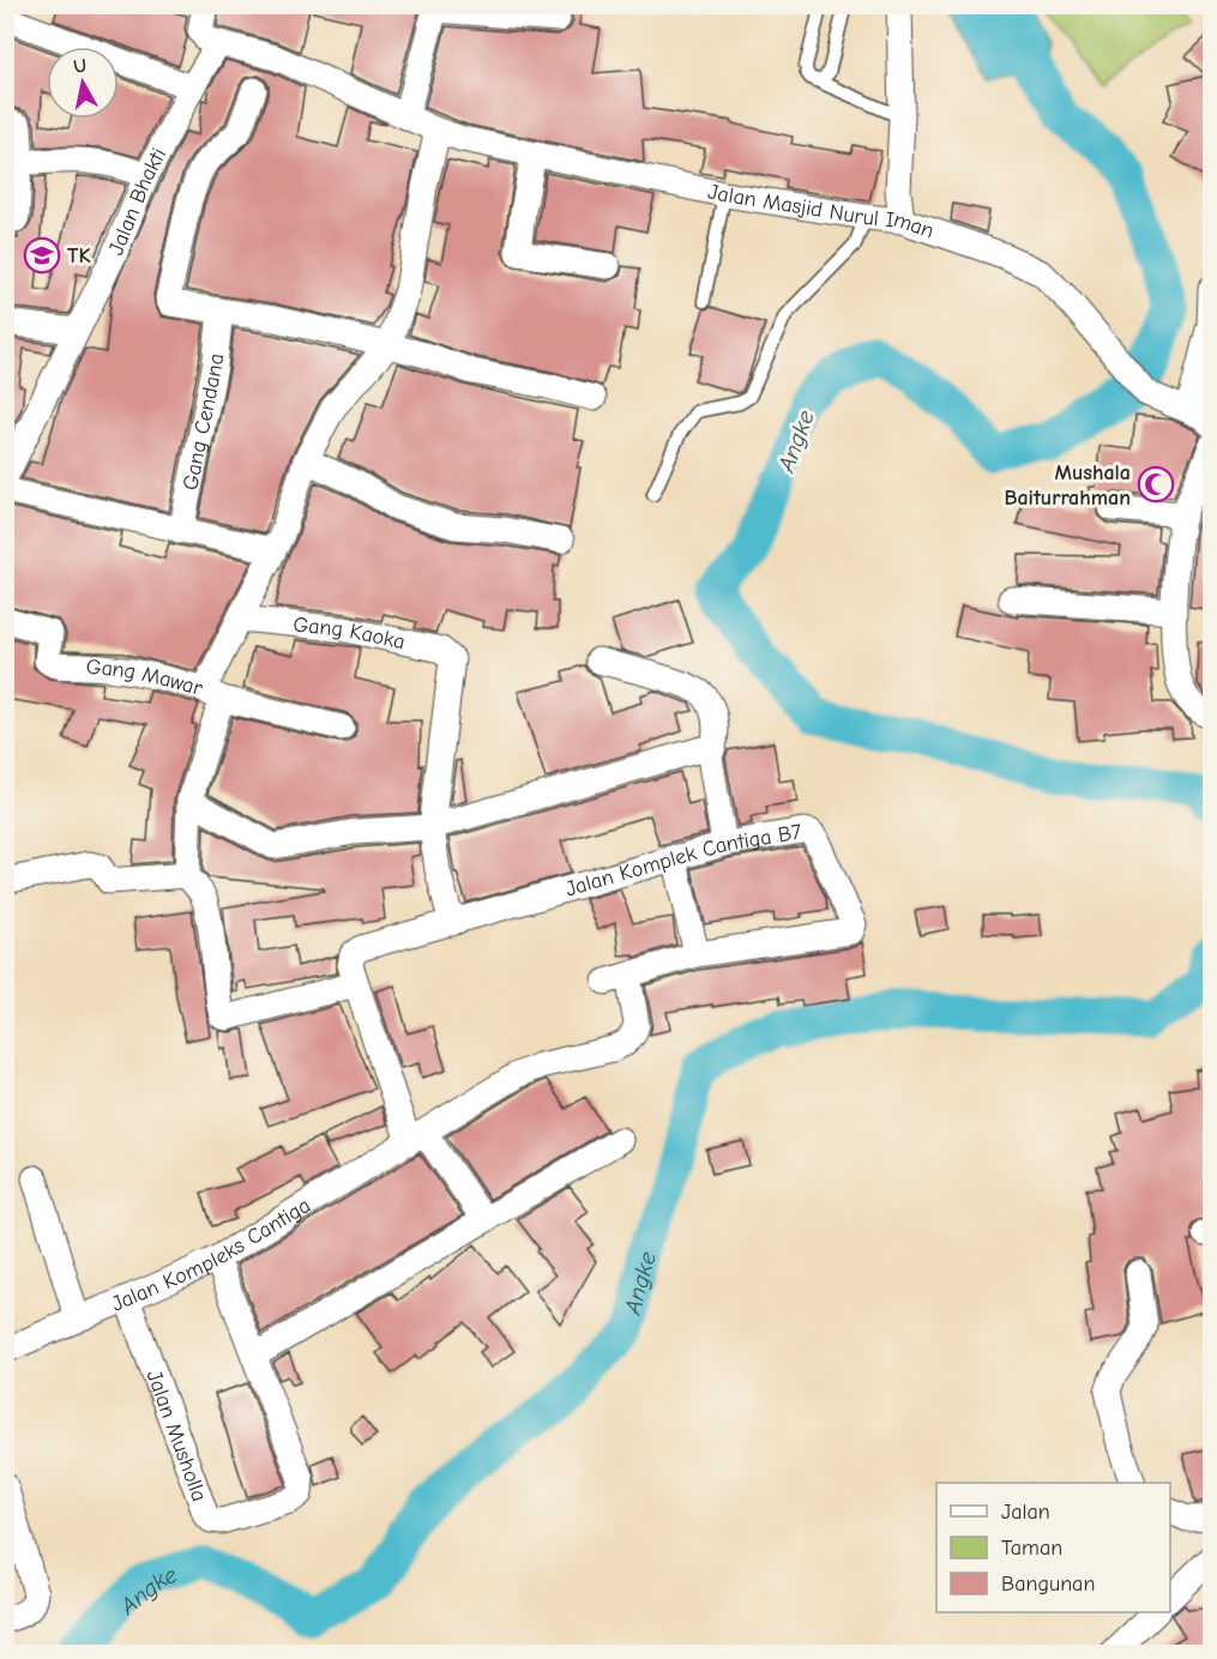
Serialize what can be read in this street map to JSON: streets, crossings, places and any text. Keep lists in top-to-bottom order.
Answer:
{
  "streets": {
    "street": [
      "Jalan Bhakti",
      "Jalan Masjid Nurul Iman",
      "Gang Cendana",
      "Gang Kaoka",
      "Gang Mawar",
      "Jalan Komplek Cantiga B7",
      "Jalan Kompleks Cantiga",
      "Jalan Musholla"
    ]
  },
  "crossings": [
    ["Jalan Bhakti", "Jalan Masjid Nurul Iman"],
    ["Gang Kaoka", "Gang Mawar"],
    ["Jalan Komplek Cantiga B7", "Jalan Kompleks Cantiga"],
    ["Jalan Kompleks Cantiga", "Jalan Musholla"]
  ],
  "water": ["Angke"],
  "places": {
    "school or university": ["TK"],
    "mosque": ["Mushala Baiturrahman"]
  },
  "legend": ["Jalan", "Taman", "Bangunan"],
  "north": "top"
}
